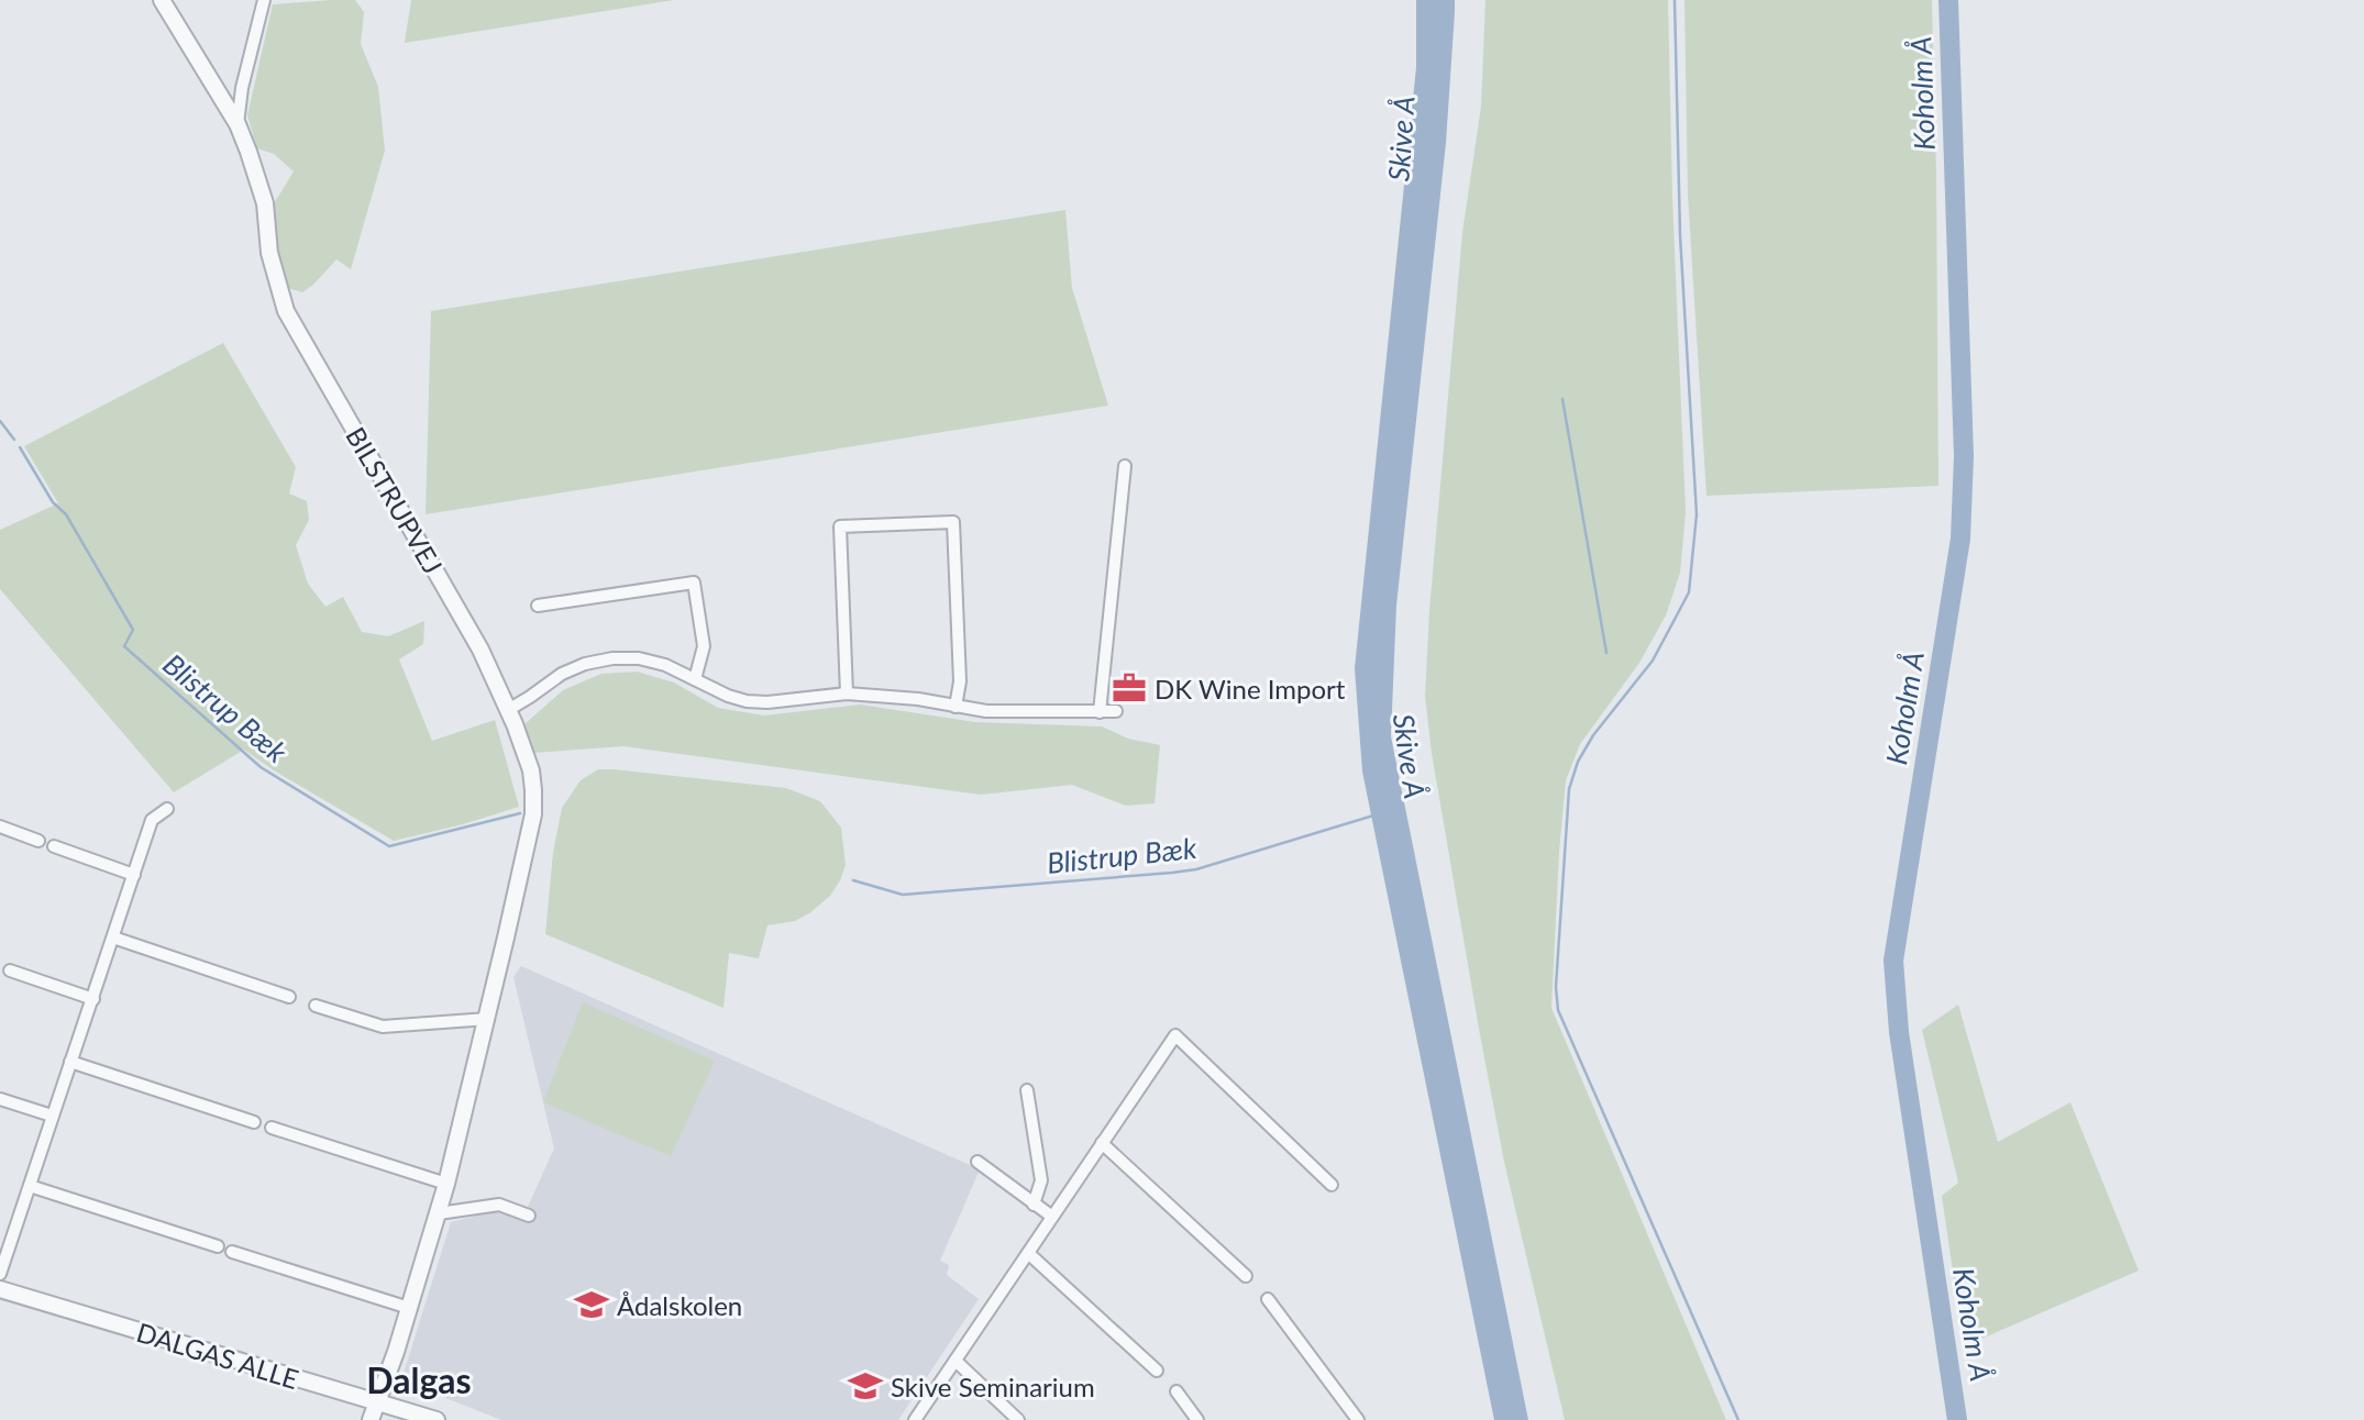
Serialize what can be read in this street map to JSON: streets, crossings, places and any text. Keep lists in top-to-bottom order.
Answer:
{
  "streets": {
    "street": ["BILSTRUPVEJ", "DALGAS ALLE"]
  },
  "crossings": [
    ["BILSTRUPVEJ", "DALGAS ALLE"]
  ],
  "districts": ["Dalgas"],
  "water": ["Koholm Å", "Skive Å", "Blistrup Bæk"],
  "places": {
    "office": ["DK Wine Import"],
    "school or university": ["Ådalskolen", "Skive Seminarium"]
  }
}
